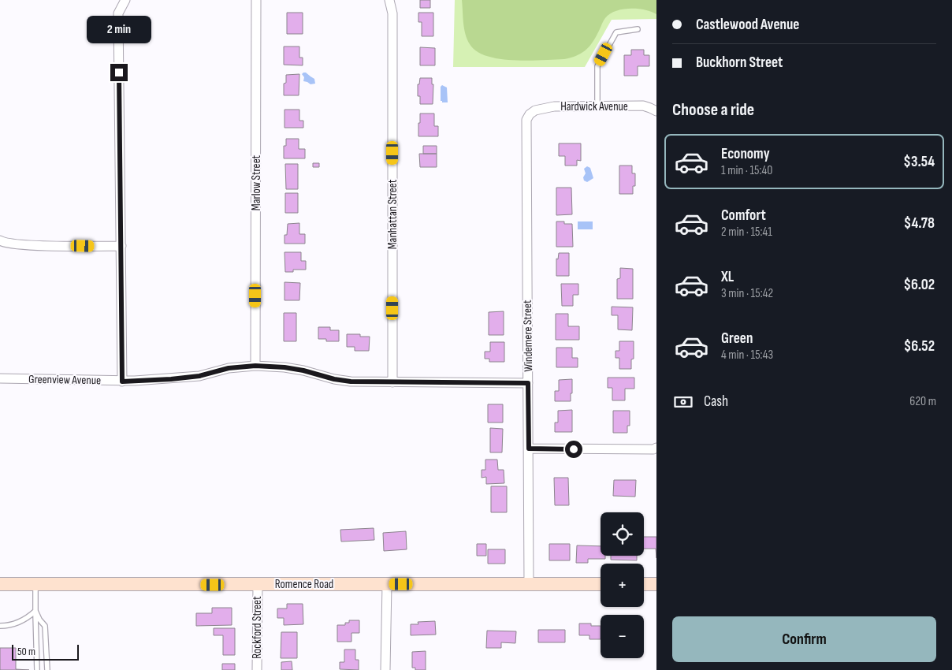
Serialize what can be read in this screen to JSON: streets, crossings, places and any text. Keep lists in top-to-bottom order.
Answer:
{
  "streets": {
    "street": [
      "Hardwick Avenue",
      "Marlow Street",
      "Manhattan Street",
      "Windemere Street",
      "Greenview Avenue",
      "Romence Road",
      "Rockford Street"
    ]
  },
  "crossings": [
    ["Hardwick Avenue", "Windemere Street"],
    ["Marlow Street", "Greenview Avenue"],
    ["Manhattan Street", "Greenview Avenue"],
    ["Windemere Street", "Greenview Avenue"],
    ["Windemere Street", "Romence Road"],
    ["Romence Road", "Rockford Street"]
  ],
  "scale_bar": "50 m",
  "page": {
    "banner": ["Castlewood Avenue", "Buckhorn Street"],
    "bubble": "2 min",
    "heading": "Choose a ride",
    "list": [
      {
        "name": "Economy",
        "note": "1 min · 15:40",
        "value": "$3.54"
      },
      {
        "name": "Comfort",
        "note": "2 min · 15:41",
        "value": "$4.78"
      },
      {
        "name": "XL",
        "note": "3 min · 15:42",
        "value": "$6.02"
      },
      {
        "name": "Green",
        "note": "4 min · 15:43",
        "value": "$6.52"
      }
    ],
    "pay": ["Cash", "620 m"],
    "map_buttons": ["+", "−"],
    "buttons": "Confirm",
    "scale": "50 m"
  }
}
